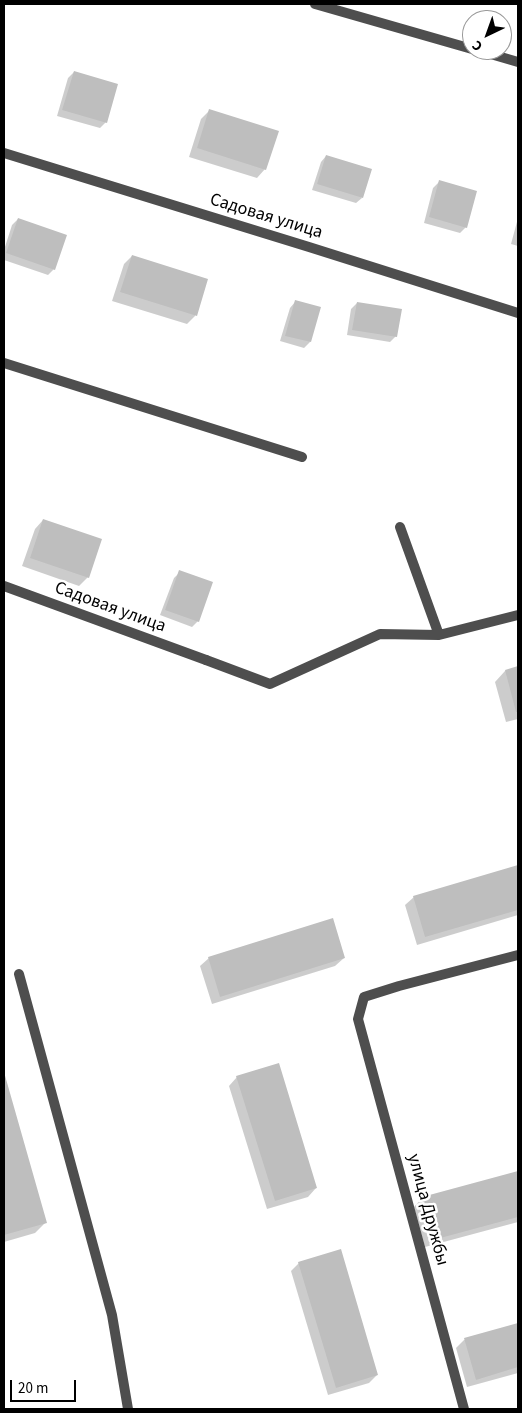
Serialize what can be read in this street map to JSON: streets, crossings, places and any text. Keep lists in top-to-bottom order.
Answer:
{
  "streets": {
    "street": ["Садовая улица", "улица Дружбы"]
  },
  "scale_bar": "20 m",
  "north": "bottom left"
}
